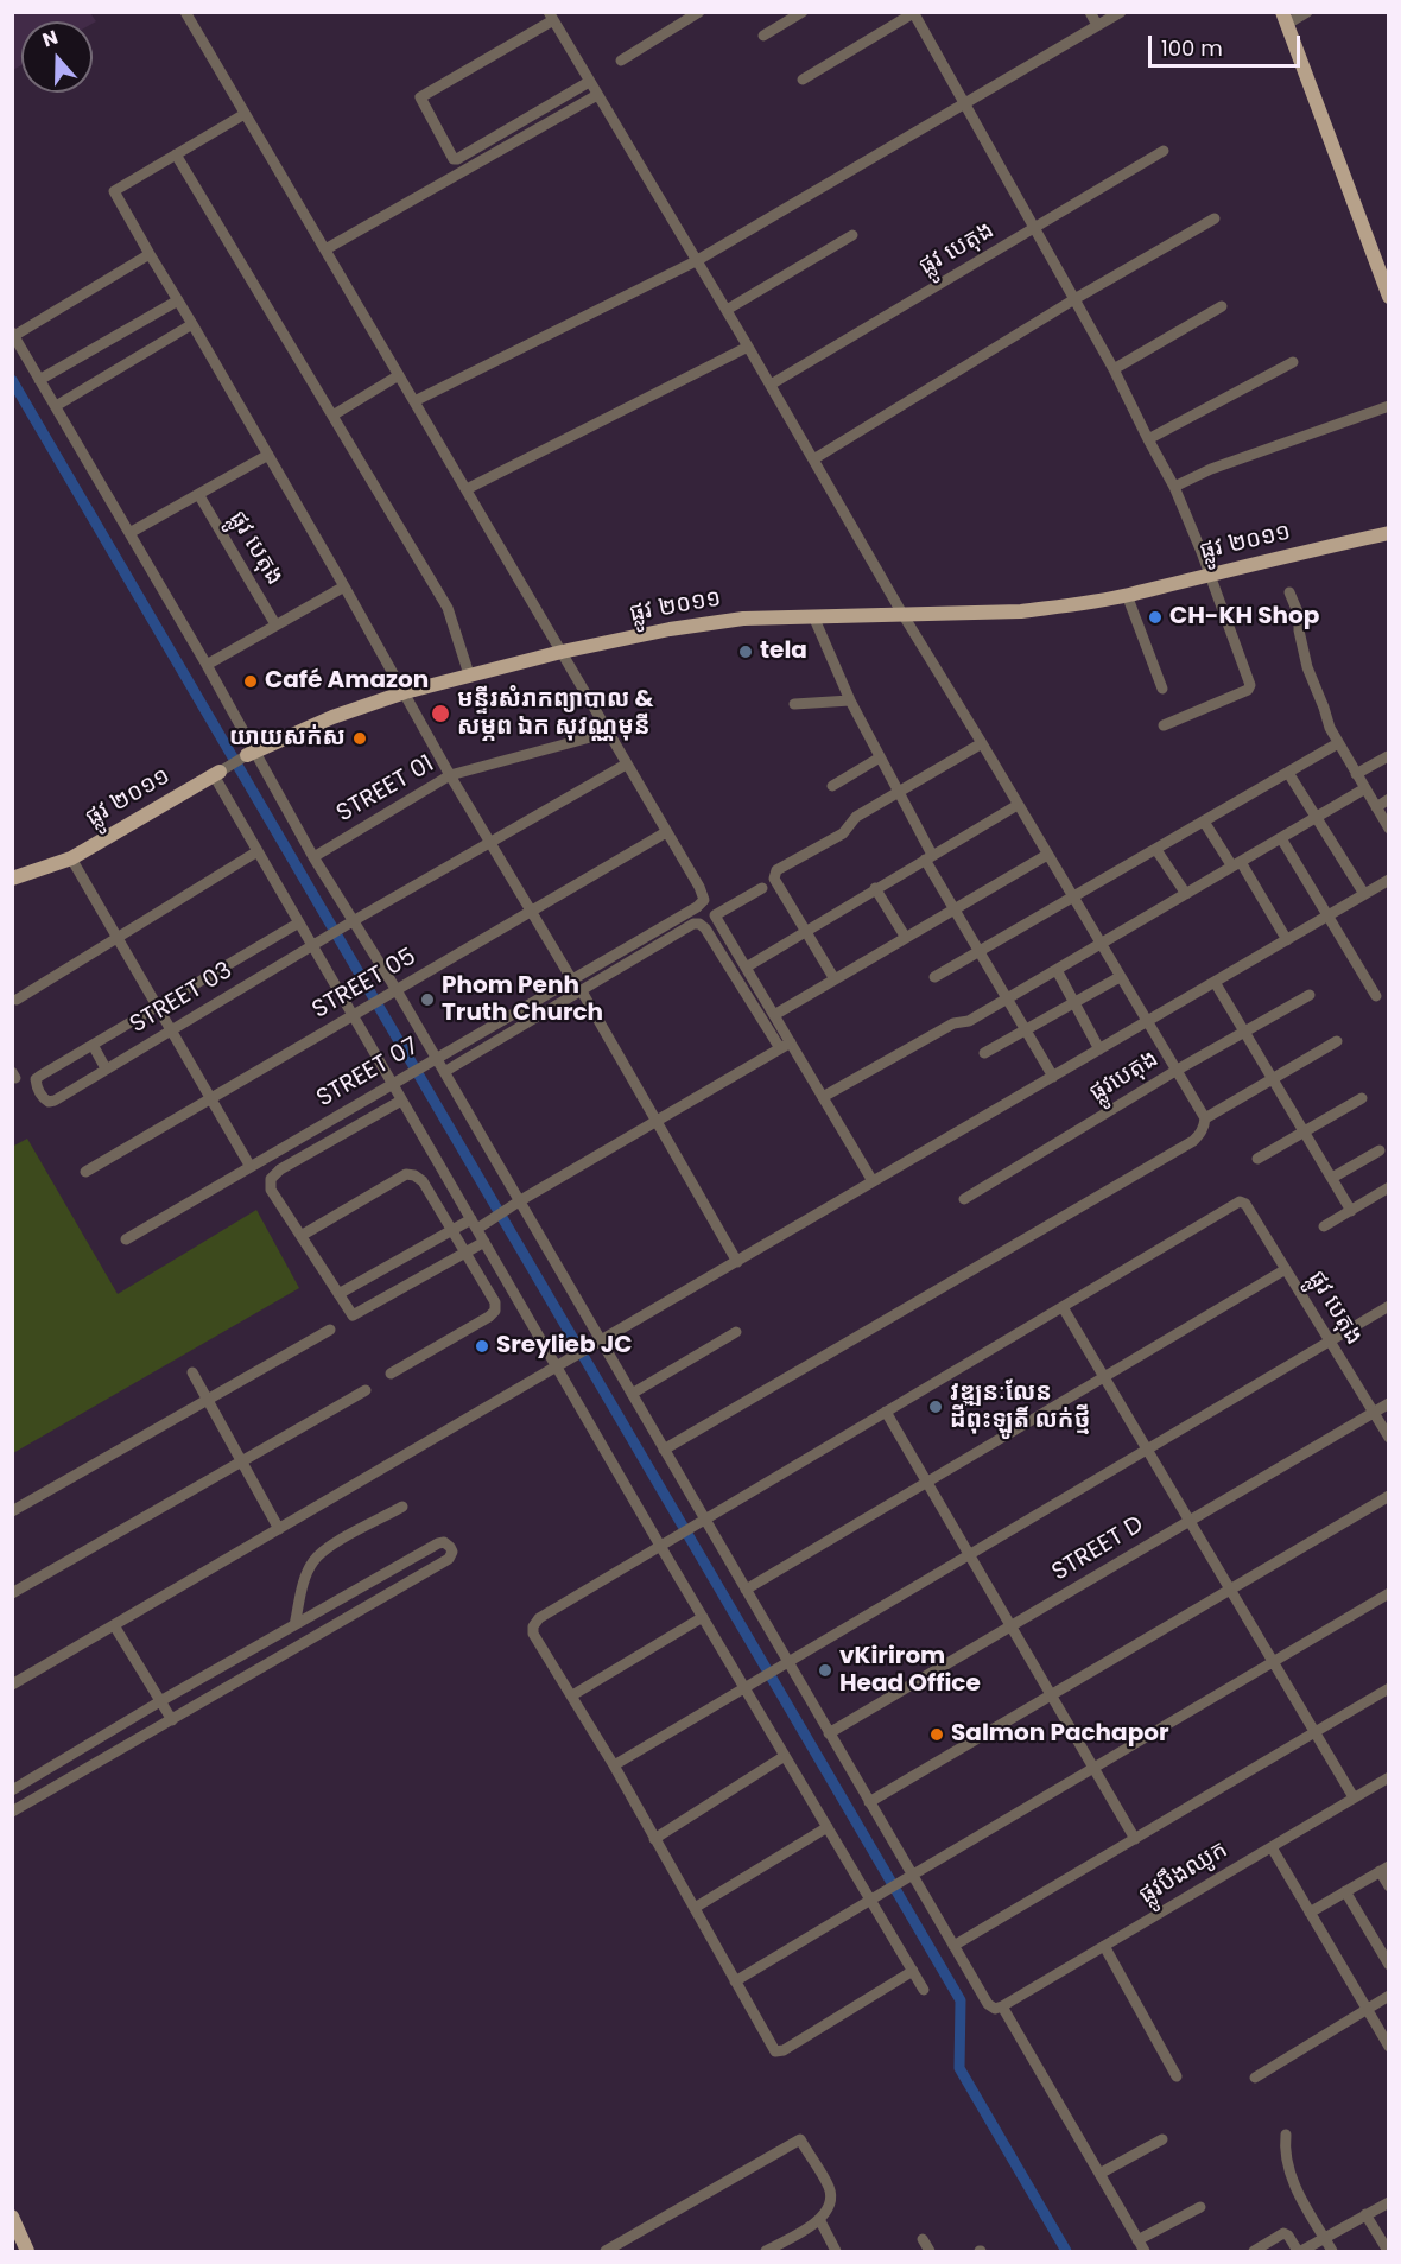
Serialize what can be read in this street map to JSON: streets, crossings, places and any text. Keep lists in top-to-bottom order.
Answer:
{
  "streets": {
    "main road": ["ផ្លូវ ២០១១"],
    "street": [
      "ផ្លូវ បេតុង",
      "STREET 01",
      "STREET 05",
      "STREET 03",
      "STREET 07",
      "ផ្លូវបេតុង",
      "STREET D",
      "ផ្លូវបឹងឈូក"
    ]
  },
  "crossings": [
    ["ផ្លូវ បេតុង", "STREET D"],
    ["STREET 05", "STREET 07"]
  ],
  "places": [
    "CH-KH Shop",
    "tela",
    "Café Amazon",
    "មន្ទីរសំរាកព្យាបាល & សម្ភព ឯក សុវណ្ណមុនី",
    "យាយសក់ស",
    "Phom Penh Truth Church",
    "Sreylieb JC",
    "វឌ្ឍនៈលែន ដីពុះឡូតិ៍ លក់ថ្មី",
    "vKirirom Head Office",
    "Salmon Pachapor"
  ],
  "scale_bar": "100 m",
  "north": "top"
}
